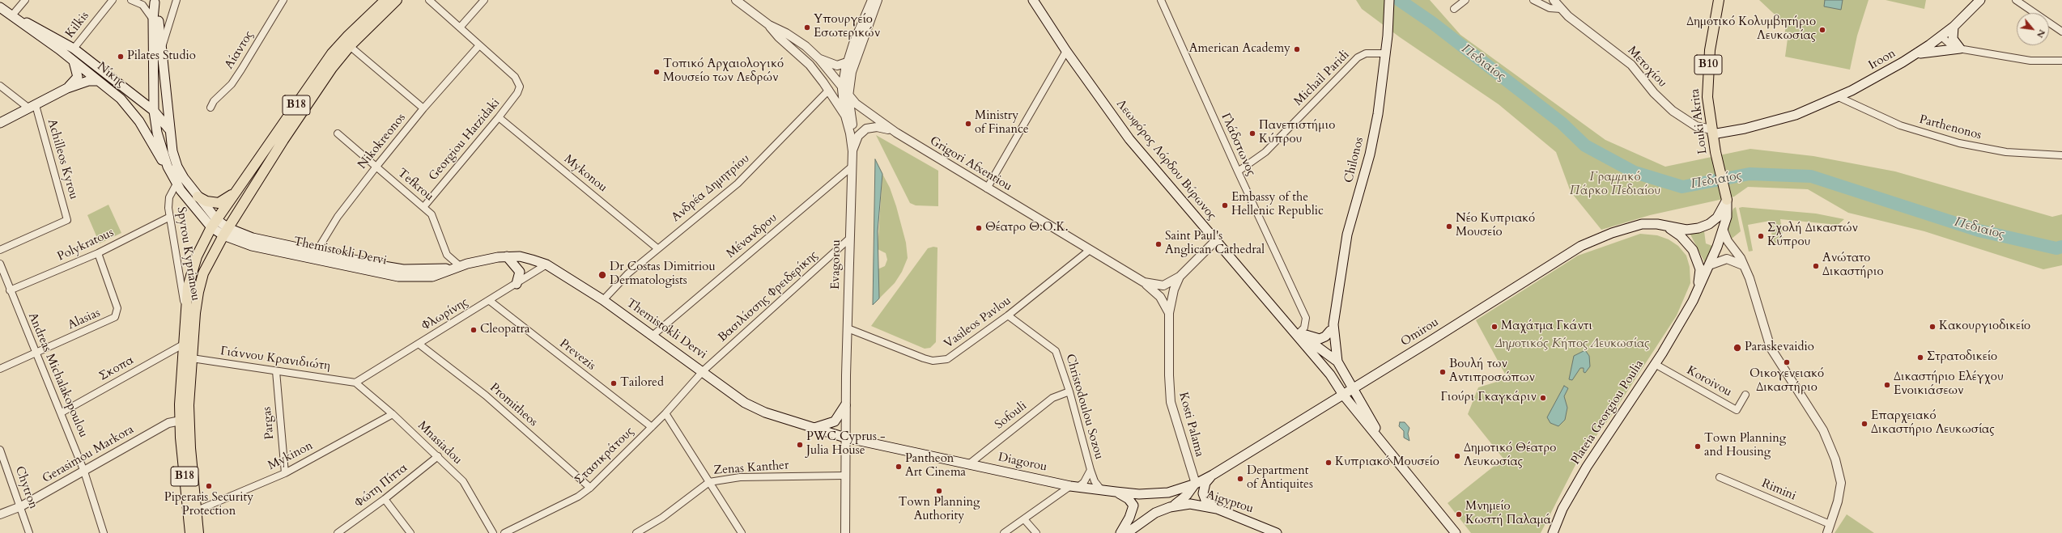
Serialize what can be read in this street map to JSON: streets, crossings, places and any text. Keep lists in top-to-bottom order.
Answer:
{
  "streets": {
    "main road": [
      "Iroon",
      "B10",
      "Νίκης",
      "B18",
      "Louki Akrita",
      "Λεωφόρος Λόρδου Βύρωνος",
      "Chilonos",
      "Themistokli Dervi",
      "Omirou",
      "Plateia Georgiou Poulia",
      "Diagorou",
      "Aigyptou"
    ],
    "street": [
      "Kilkis",
      "Αίαντος",
      "Μετοχίου",
      "Michail Paridi",
      "Parthenonos",
      "Georgiou Hatzidaki",
      "Nikokreonos",
      "Γλάδστωνος",
      "Achilleos Kyrou",
      "Grigori Afxentiou",
      "Mykonou",
      "Tefkrou",
      "Ανδρέα Δημητρίου",
      "Μένανδρου",
      "Polykratous",
      "Spyrou Kyprianou",
      "Evagorou",
      "Βασιλίσσης Φρειδερίκης",
      "Φλωρίνης",
      "Alasias",
      "Vasileos Pavlou",
      "Prevezis",
      "Γιάννου Κρανιδιώτη",
      "Σκοπα",
      "Andreas Michalakopoulou",
      "Koroivou",
      "Promitheos",
      "Christodoulou Sozou",
      "Sofouli",
      "Pargas",
      "Kosti Palama",
      "Mnasiadou",
      "Gerasimou Markora",
      "Mykinon",
      "Στασικράτους",
      "Zenas Kanther",
      "Φώτη Πίττα",
      "Chytron",
      "Rimini"
    ]
  },
  "crossings": [
    ["Kilkis", "Νίκης"],
    ["Iroon", "Μετοχίου"],
    ["Iroon", "Louki Akrita"],
    ["Iroon", "Parthenonos"],
    ["Μετοχίου", "Louki Akrita"],
    ["Michail Paridi", "Γλάδστωνος"],
    ["Michail Paridi", "Chilonos"],
    ["B18", "Themistokli Dervi"],
    ["B18", "Spyrou Kyprianou"],
    ["B18", "Γιάννου Κρανιδιώτη"],
    ["B18", "Σκοπα"],
    ["B18", "Gerasimou Markora"],
    ["B18", "Mykinon"],
    ["Louki Akrita", "Omirou"],
    ["Louki Akrita", "Plateia Georgiou Poulia"],
    ["Georgiou Hatzidaki", "Nikokreonos"],
    ["Georgiou Hatzidaki", "Mykonou"],
    ["Georgiou Hatzidaki", "Tefkrou"],
    ["Nikokreonos", "Tefkrou"],
    ["Nikokreonos", "Themistokli Dervi"],
    ["Γλάδστωνος", "Λεωφόρος Λόρδου Βύρωνος"],
    ["Λεωφόρος Λόρδου Βύρωνος", "Chilonos"],
    ["Λεωφόρος Λόρδου Βύρωνος", "Omirou"],
    ["Λεωφόρος Λόρδου Βύρωνος", "Kosti Palama"],
    ["Grigori Afxentiou", "Evagorou"],
    ["Grigori Afxentiou", "Vasileos Pavlou"],
    ["Grigori Afxentiou", "Kosti Palama"],
    ["Mykonou", "Ανδρέα Δημητρίου"],
    ["Tefkrou", "Themistokli Dervi"],
    ["Ανδρέα Δημητρίου", "Themistokli Dervi"],
    ["Ανδρέα Δημητρίου", "Evagorou"],
    ["Μένανδρου", "Themistokli Dervi"],
    ["Μένανδρου", "Evagorou"],
    ["Polykratous", "Spyrou Kyprianou"],
    ["Polykratous", "Alasias"],
    ["Polykratous", "Andreas Michalakopoulou"],
    ["Themistokli Dervi", "Evagorou"],
    ["Themistokli Dervi", "Βασιλίσσης Φρειδερίκης"],
    ["Themistokli Dervi", "Φλωρίνης"],
    ["Themistokli Dervi", "Στασικράτους"],
    ["Themistokli Dervi", "Diagorou"],
    ["Evagorou", "Βασιλίσσης Φρειδερίκης"],
    ["Evagorou", "Vasileos Pavlou"],
    ["Evagorou", "Diagorou"],
    ["Evagorou", "Zenas Kanther"],
    ["Βασιλίσσης Φρειδερίκης", "Στασικράτους"],
    ["Φλωρίνης", "Prevezis"],
    ["Φλωρίνης", "Γιάννου Κρανιδιώτη"],
    ["Φλωρίνης", "Promitheos"],
    ["Φλωρίνης", "Mnasiadou"],
    ["Alasias", "Andreas Michalakopoulou"],
    ["Vasileos Pavlou", "Christodoulou Sozou"],
    ["Omirou", "Plateia Georgiou Poulia"],
    ["Omirou", "Kosti Palama"],
    ["Omirou", "Diagorou"],
    ["Prevezis", "Στασικράτους"],
    ["Γιάννου Κρανιδιώτη", "Pargas"],
    ["Γιάννου Κρανιδιώτη", "Mnasiadou"],
    ["Σκοπα", "Andreas Michalakopoulou"],
    ["Andreas Michalakopoulou", "Gerasimou Markora"],
    ["Koroivou", "Plateia Georgiou Poulia"],
    ["Promitheos", "Στασικράτους"],
    ["Christodoulou Sozou", "Sofouli"],
    ["Christodoulou Sozou", "Diagorou"],
    ["Sofouli", "Diagorou"],
    ["Pargas", "Mykinon"],
    ["Kosti Palama", "Diagorou"],
    ["Mnasiadou", "Mykinon"],
    ["Mnasiadou", "Φώτη Πίττα"],
    ["Gerasimou Markora", "Chytron"]
  ],
  "water": ["Πεδιαίος"],
  "parks": ["Γραμμικό Πάρκο Πεδιαίου", "Δημοτικός Κήπος Λευκωσίας"],
  "places": [
    "Υπουργείο Εσωτερικών",
    "Δημοτικό Κολυμβητήριο Λευκωσίας",
    "American Academy",
    "Pilates Studio",
    "Τοπικό Αρχαιολογικό Μουσείο των Λεδρών",
    "Ministry of Finance",
    "Πανεπιστήμιο Κύπρου",
    "Embassy of the Hellenic Republic",
    "Νέο Κυπριακό Μουσείο",
    "Θέατρο Θ.Ο.Κ.",
    "Σχολή Δικαστών Κύπρου",
    "Saint Paul's Anglican Cathedral",
    "Ανώτατο Δικαστήριο",
    "Dr Costas Dimitriou Dermatologists",
    "Μαχάτμα Γκάντι",
    "Κακουργιοδικείο",
    "Cleopatra",
    "Paraskevaidio",
    "Στρατοδικείο",
    "Οικογενειακό Δικαστήριο",
    "Βουλή των Αντιπροσώπων",
    "Tailored",
    "Δικαστήριο Ελέγχου Ενοικιάσεων",
    "Γιούρι Γκαγκάριν",
    "Επαρχειακό Δικαστήριο Λευκωσίας",
    "PWC Cyprus - Julia House",
    "Town Planning and Housing",
    "Δημοτικό Θέατρο Λευκωσίας",
    "Κυπριακό Μουσείο",
    "Pantheon Art Cinema",
    "Department of Antiquites",
    "Piperaris Security Protection",
    "Town Planning Authority",
    "Μνημείο Κωστή Παλαμά"
  ],
  "north": "bottom right"
}
